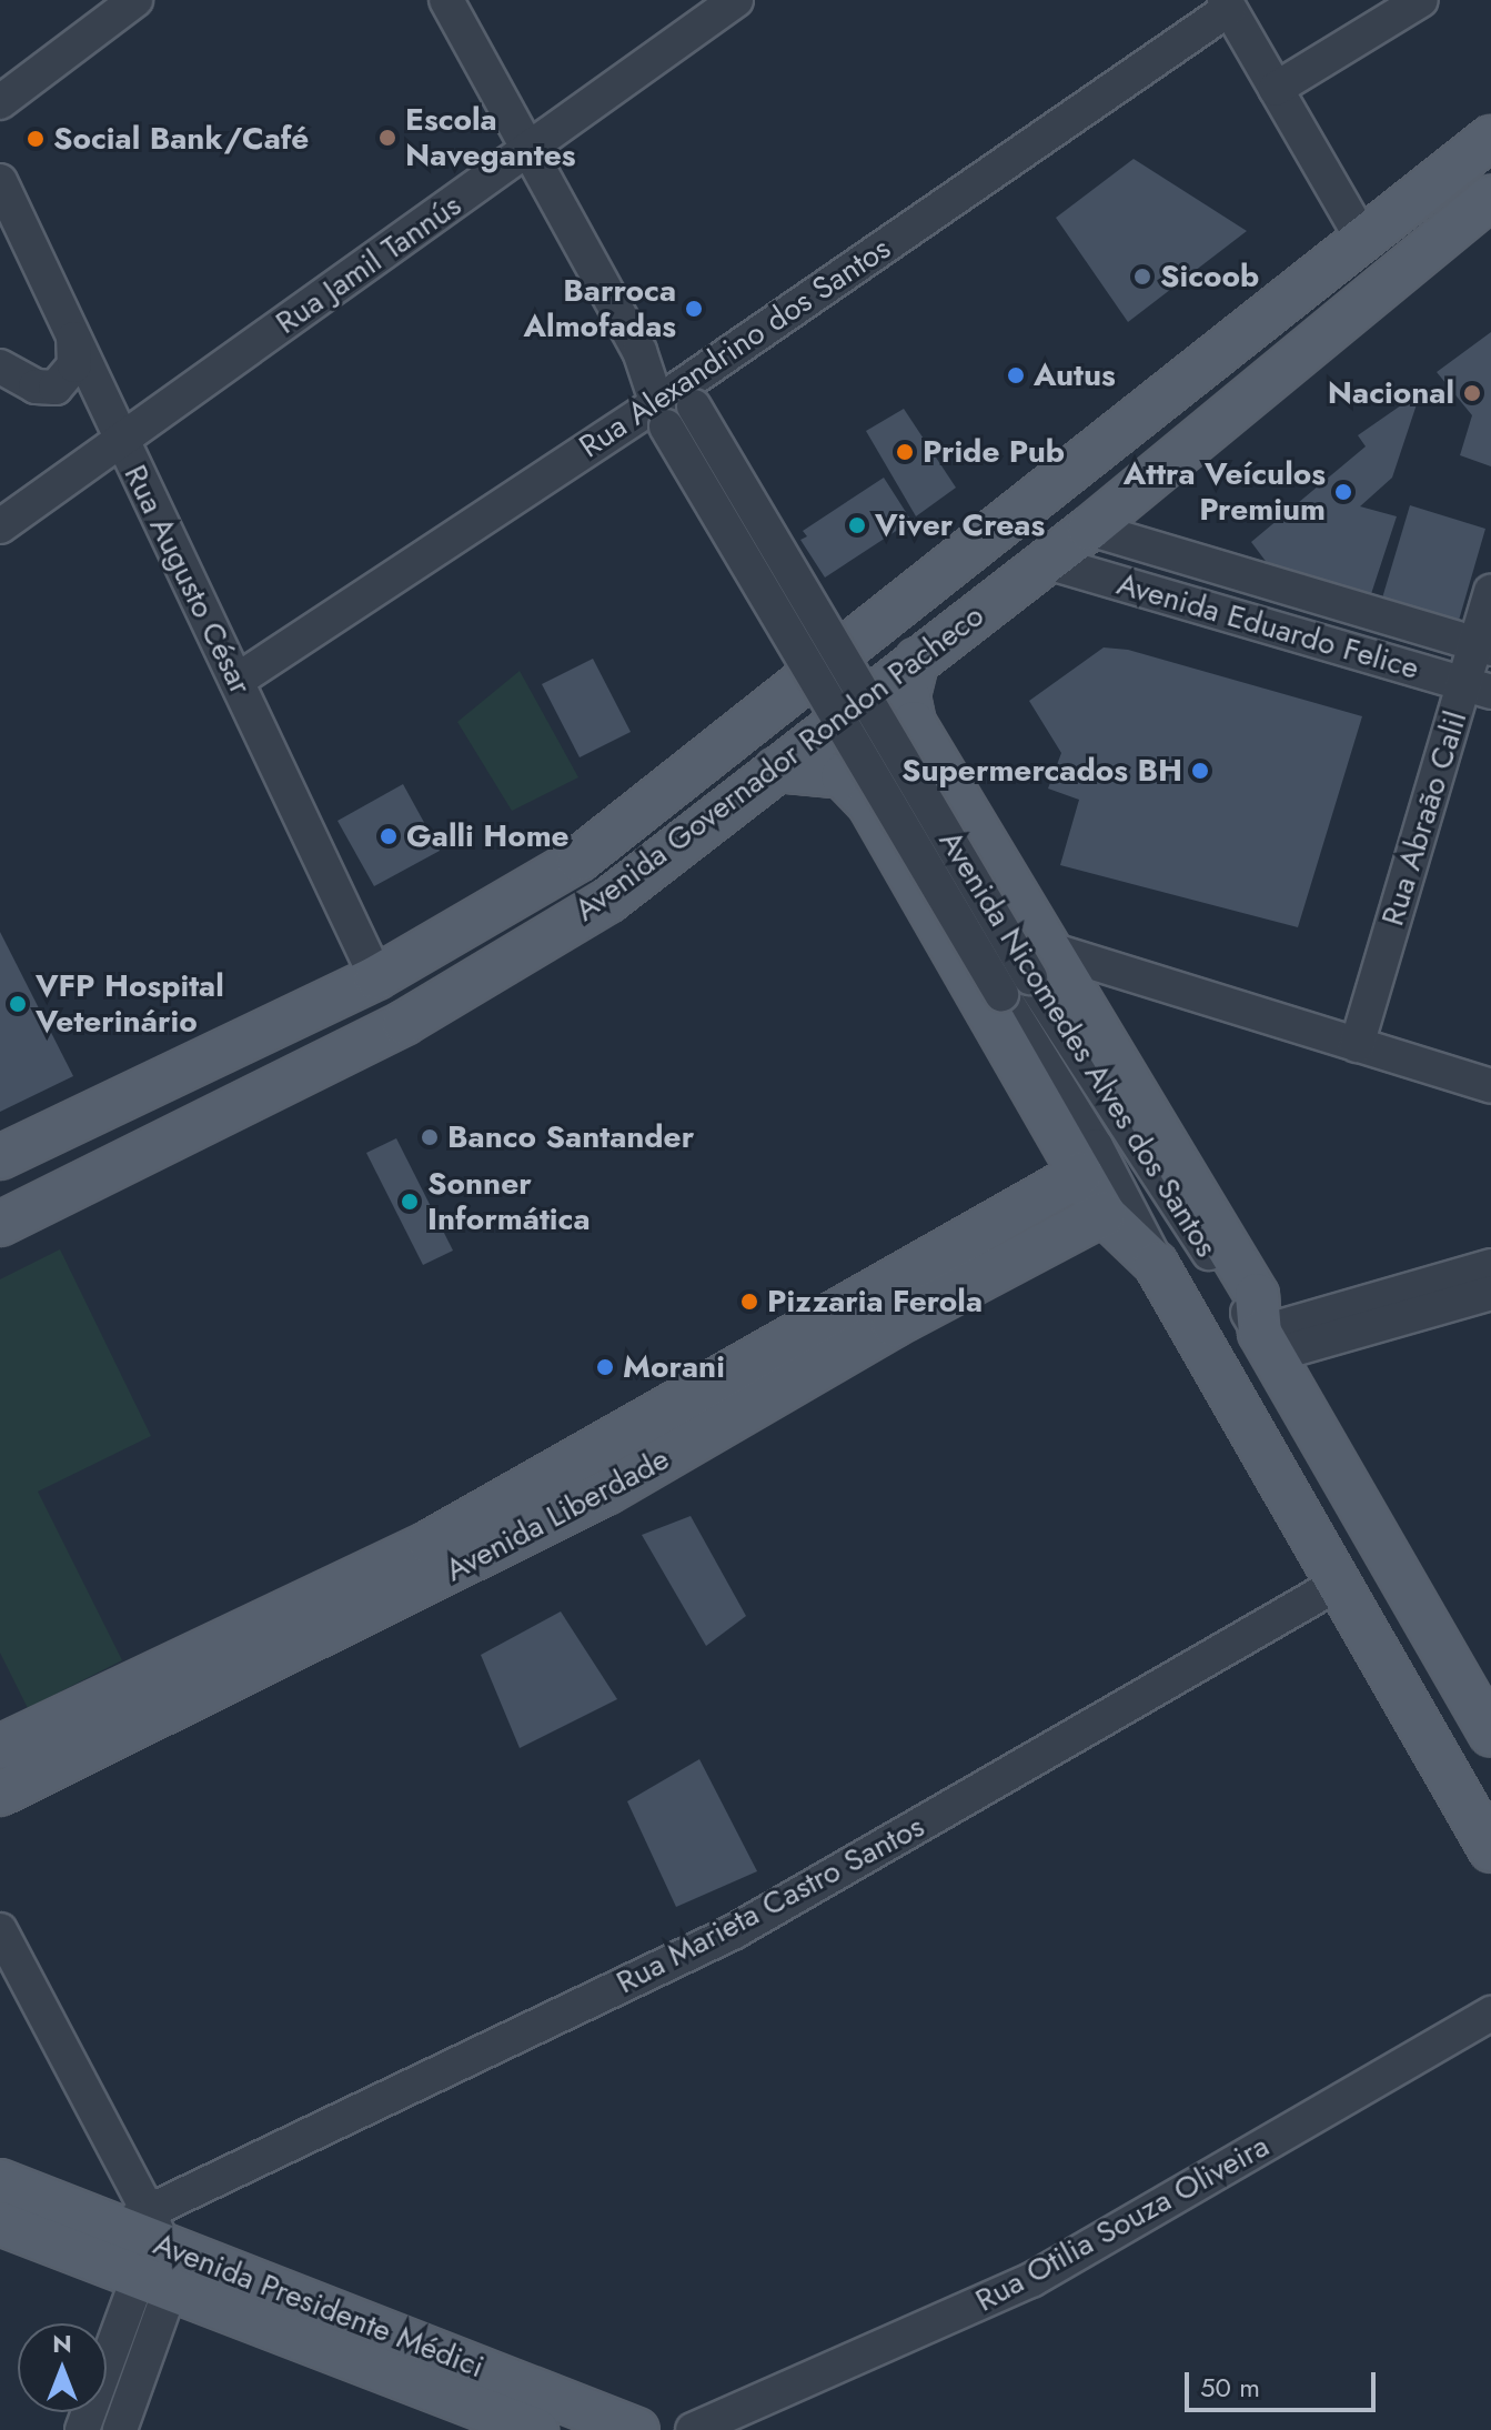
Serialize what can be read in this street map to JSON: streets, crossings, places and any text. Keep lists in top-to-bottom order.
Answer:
{
  "streets": {
    "main road": [
      "Avenida Governador Rondon Pacheco",
      "Avenida Nicomedes Alves dos Santos",
      "Avenida Liberdade",
      "Avenida Presidente Médici"
    ],
    "street": [
      "Rua Jamil Tannús",
      "Rua Alexandrino dos Santos",
      "Rua Augusto César",
      "Avenida Eduardo Felice",
      "Rua Abraão Calil",
      "Rua Marieta Castro Santos",
      "Rua Otilia Souza Oliveira"
    ]
  },
  "crossings": [
    ["Rua Jamil Tannús", "Rua Augusto César"],
    ["Rua Jamil Tannús", "Avenida Nicomedes Alves dos Santos"],
    ["Rua Alexandrino dos Santos", "Rua Augusto César"],
    ["Rua Alexandrino dos Santos", "Avenida Nicomedes Alves dos Santos"],
    ["Rua Augusto César", "Avenida Governador Rondon Pacheco"],
    ["Avenida Eduardo Felice", "Avenida Governador Rondon Pacheco"],
    ["Avenida Eduardo Felice", "Rua Abraão Calil"],
    ["Avenida Governador Rondon Pacheco", "Avenida Nicomedes Alves dos Santos"],
    ["Avenida Nicomedes Alves dos Santos", "Avenida Liberdade"],
    ["Avenida Nicomedes Alves dos Santos", "Rua Marieta Castro Santos"],
    ["Rua Marieta Castro Santos", "Avenida Presidente Médici"]
  ],
  "places": [
    "Escola Navegantes",
    "Social Bank/Café",
    "Sicoob",
    "Barroca Almofadas",
    "Autus",
    "Nacional",
    "Pride Pub",
    "Attra Veículos Premium",
    "Viver Creas",
    "Supermercados BH",
    "Galli Home",
    "VFP Hospital Veterinário",
    "Banco Santander",
    "Sonner Informática",
    "Pizzaria Ferola",
    "Morani"
  ],
  "scale_bar": "50 m",
  "north": "top"
}
